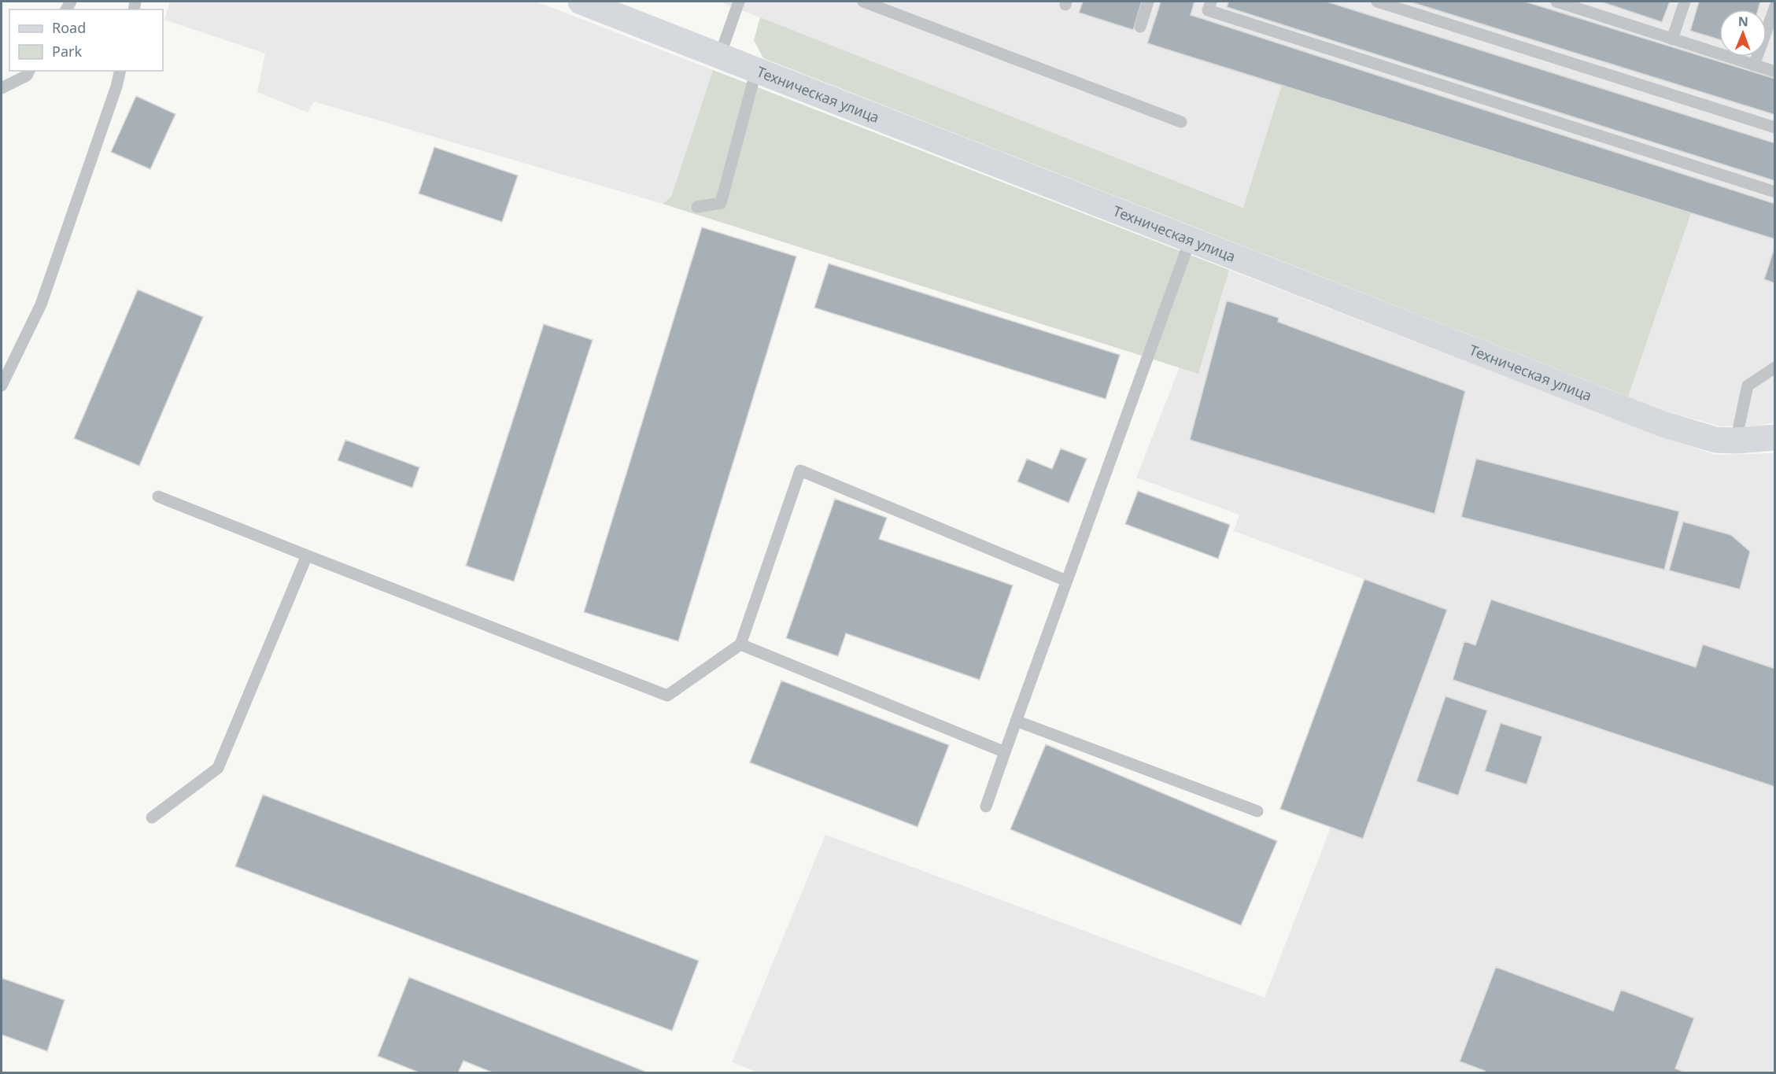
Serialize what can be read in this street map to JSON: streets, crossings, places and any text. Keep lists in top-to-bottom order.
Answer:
{
  "streets": {
    "street": ["Техническая улица"]
  },
  "legend": ["Road", "Park"],
  "north": "top"
}
